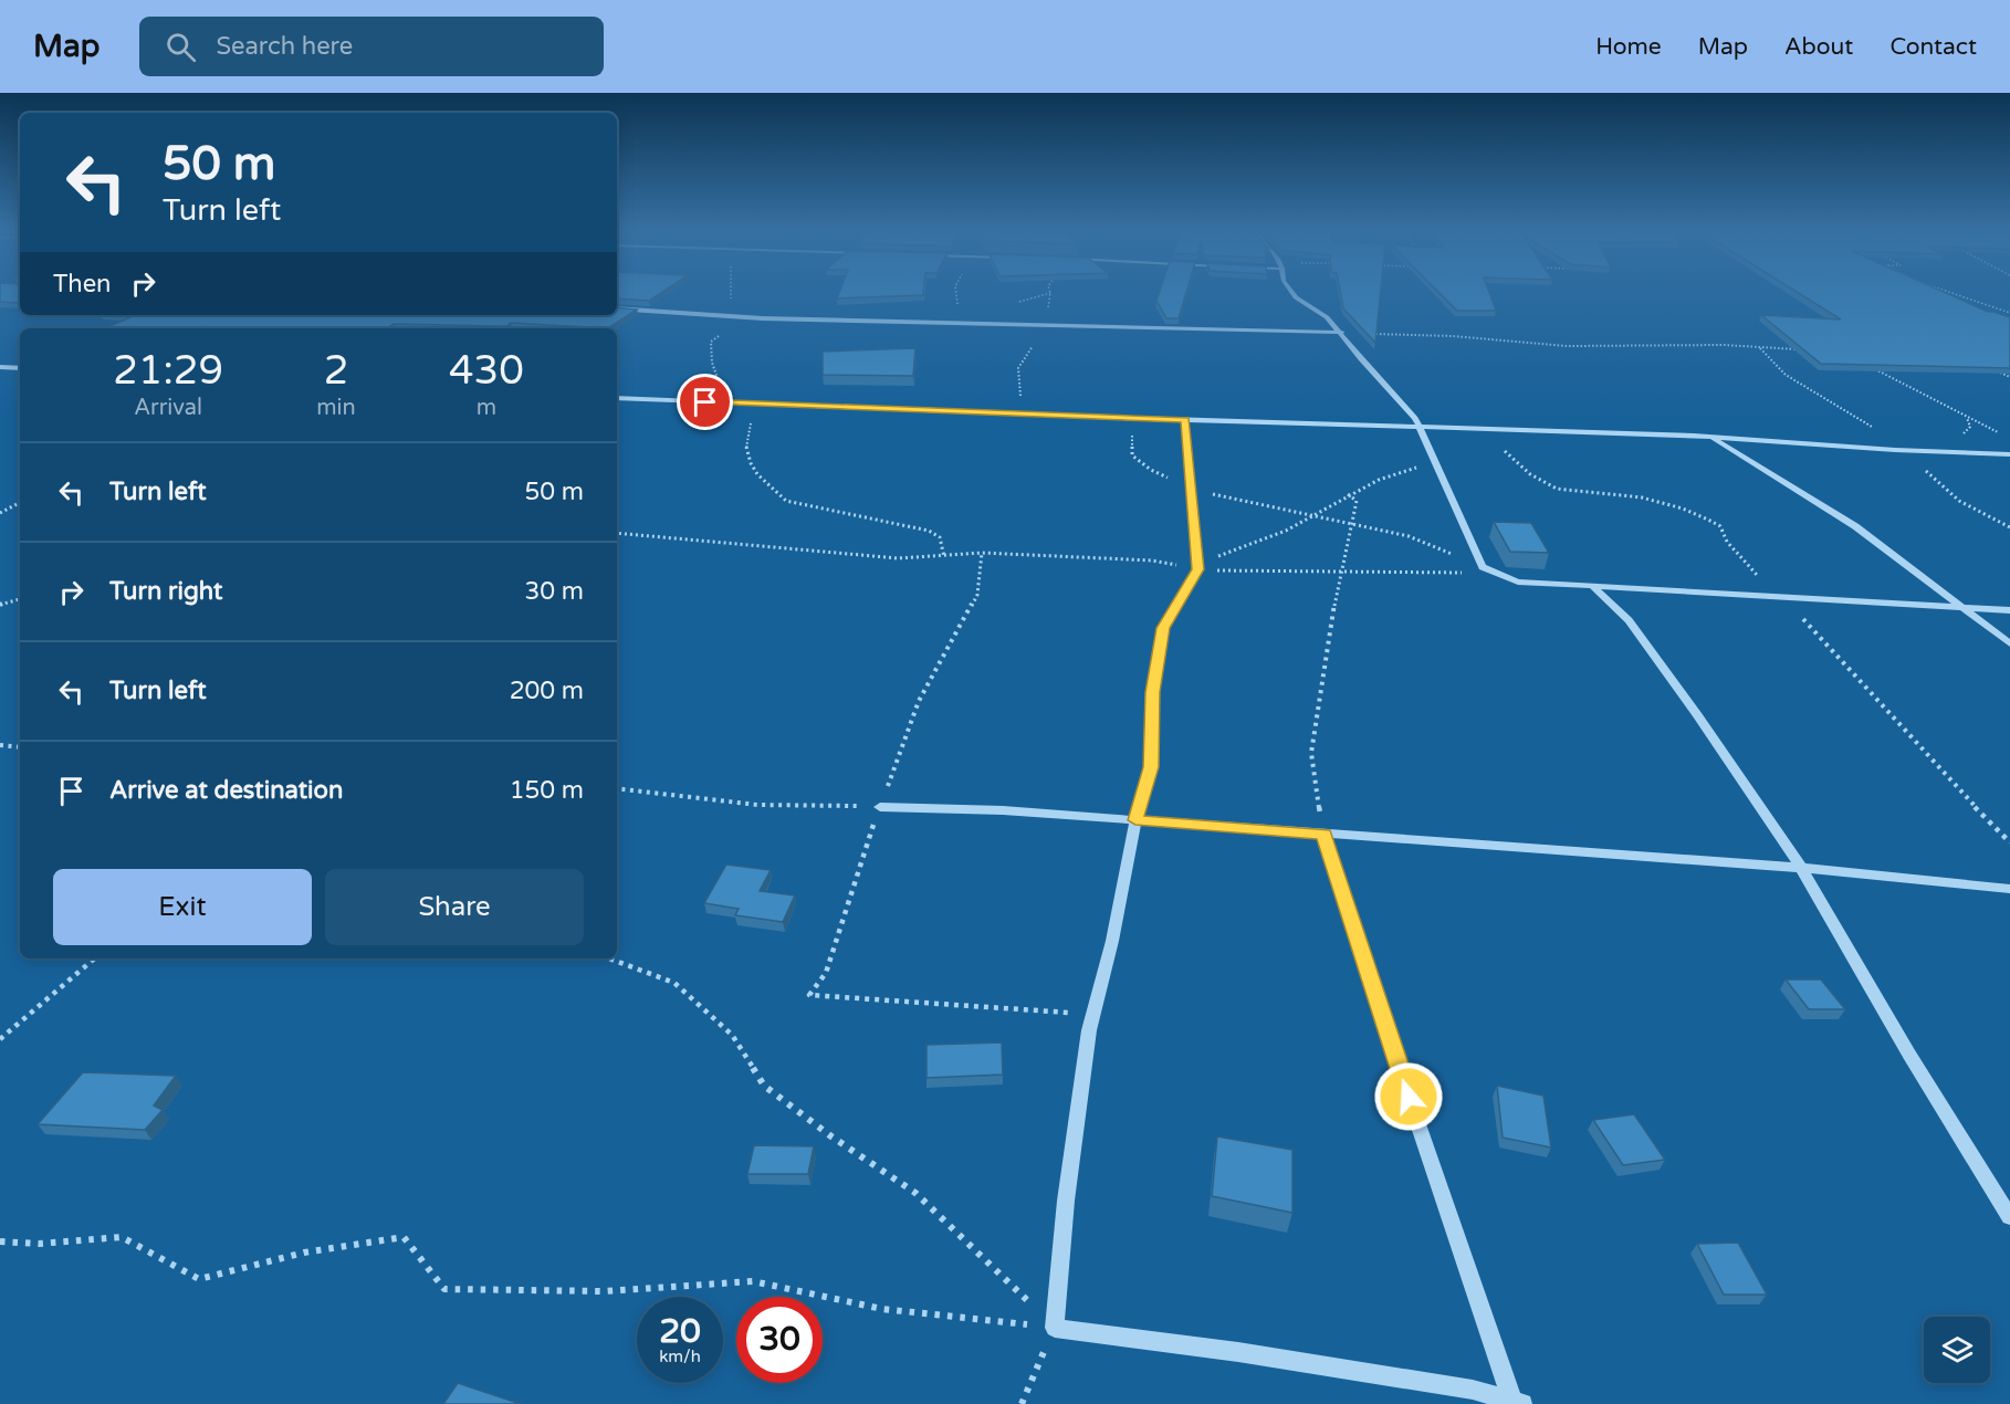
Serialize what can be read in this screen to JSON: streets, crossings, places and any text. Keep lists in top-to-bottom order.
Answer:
{
  "page": {
    "header": "Map",
    "search": "Search here",
    "nav": [
      "Home",
      "Map",
      "About",
      "Contact"
    ],
    "turn": ["50 m", "Turn left"],
    "then": "Then",
    "eta": [
      "21:29",
      "Arrival",
      "2",
      "min",
      "430",
      "m"
    ],
    "list": [
      {
        "name": "Turn left",
        "value": "50 m"
      },
      {
        "name": "Turn right",
        "value": "30 m"
      },
      {
        "name": "Turn left",
        "value": "200 m"
      },
      {
        "name": "Arrive at destination",
        "value": "150 m"
      }
    ],
    "buttons": ["Exit", "Share"],
    "speed": "20 km/h",
    "limit": "30"
  }
}
